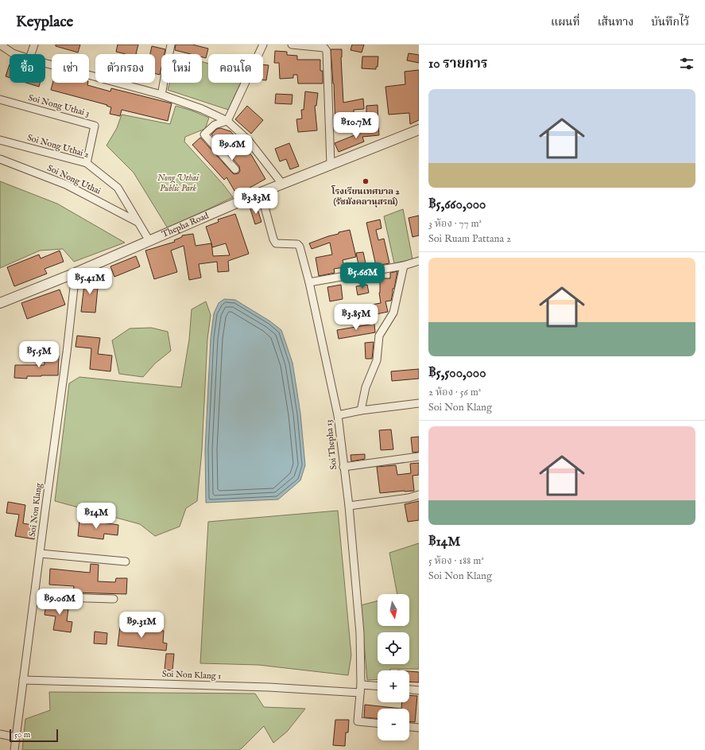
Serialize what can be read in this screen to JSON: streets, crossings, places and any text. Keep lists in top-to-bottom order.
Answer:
{
  "streets": {
    "street": [
      "Soi Nong Uthai 3",
      "Soi Nong Uthai 2",
      "Soi Nong Uthai",
      "Thepha Road",
      "Soi Thepha 13",
      "Soi Non Klang",
      "Soi Non Klang 1"
    ]
  },
  "crossings": [
    ["Soi Nong Uthai 3", "Soi Nong Uthai 2"],
    ["Soi Nong Uthai 2", "Soi Nong Uthai"],
    ["Soi Nong Uthai 2", "Thepha Road"],
    ["Thepha Road", "Soi Thepha 13"],
    ["Thepha Road", "Soi Non Klang"],
    ["Soi Thepha 13", "Soi Non Klang 1"],
    ["Soi Non Klang", "Soi Non Klang 1"]
  ],
  "parks": ["Nong Uthai Public Park"],
  "places": ["โรงเรียนเทศบาล 2 (รัชมังคลานุสรณ์)"],
  "scale_bar": "50 m",
  "north": "bottom",
  "page": {
    "header": "Keyplace",
    "nav": ["แผนที่", "เส้นทาง", "บันทึกไว้"],
    "heading": "10 รายการ",
    "chip": [
      "ซื้อ",
      "เช่า",
      "ตัวกรอง",
      "ใหม่",
      "คอนโด"
    ],
    "list": [
      {
        "name": "฿5,660,000",
        "note": "3 ห้อง · 77 m² · Soi Ruam Pattana 2"
      },
      {
        "name": "฿5,500,000",
        "note": "2 ห้อง · 56 m² · Soi Non Klang"
      },
      {
        "name": "฿14M",
        "note": "5 ห้อง · 188 m² · Soi Non Klang"
      }
    ],
    "price": [
      "฿10.7M",
      "฿9.6M",
      "฿3.83M",
      "฿5.66M",
      "฿5.41M",
      "฿3.85M",
      "฿5.5M",
      "฿14M",
      "฿9.06M",
      "฿9.31M"
    ],
    "map_buttons": ["+", "−"],
    "scale": "50 m"
  }
}
